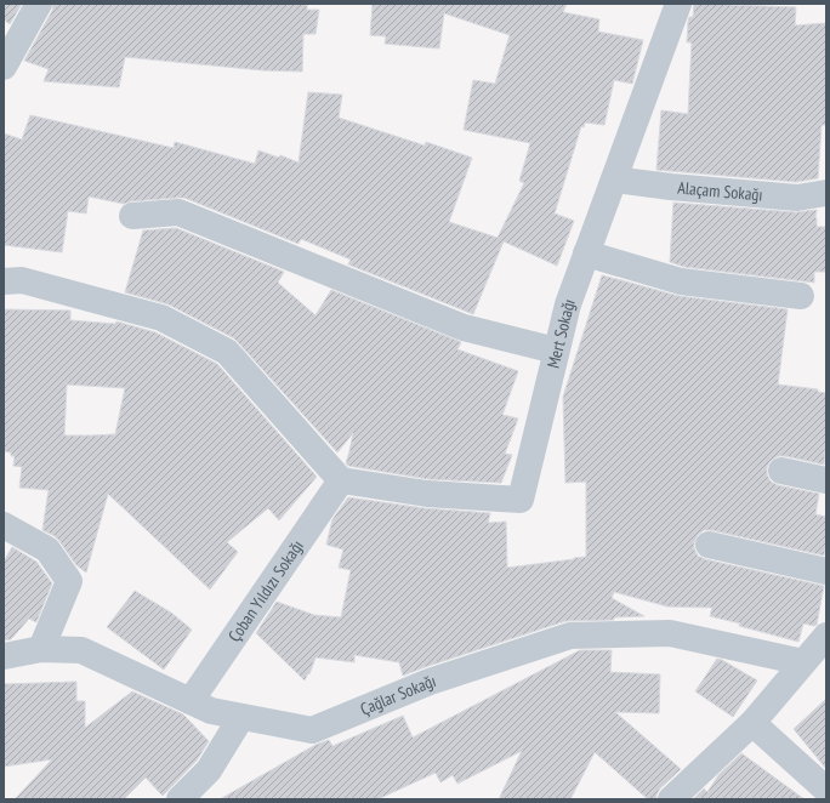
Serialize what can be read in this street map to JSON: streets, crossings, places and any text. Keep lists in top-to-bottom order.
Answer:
{
  "streets": {
    "street": [
      "Alaçam Sokağı",
      "Mert Sokağı",
      "Çoban Yıldızı Sokağı",
      "Çağlar Sokağı"
    ]
  },
  "crossings": [
    ["Alaçam Sokağı", "Mert Sokağı"],
    ["Mert Sokağı", "Çoban Yıldızı Sokağı"],
    ["Çoban Yıldızı Sokağı", "Çağlar Sokağı"]
  ]
}
